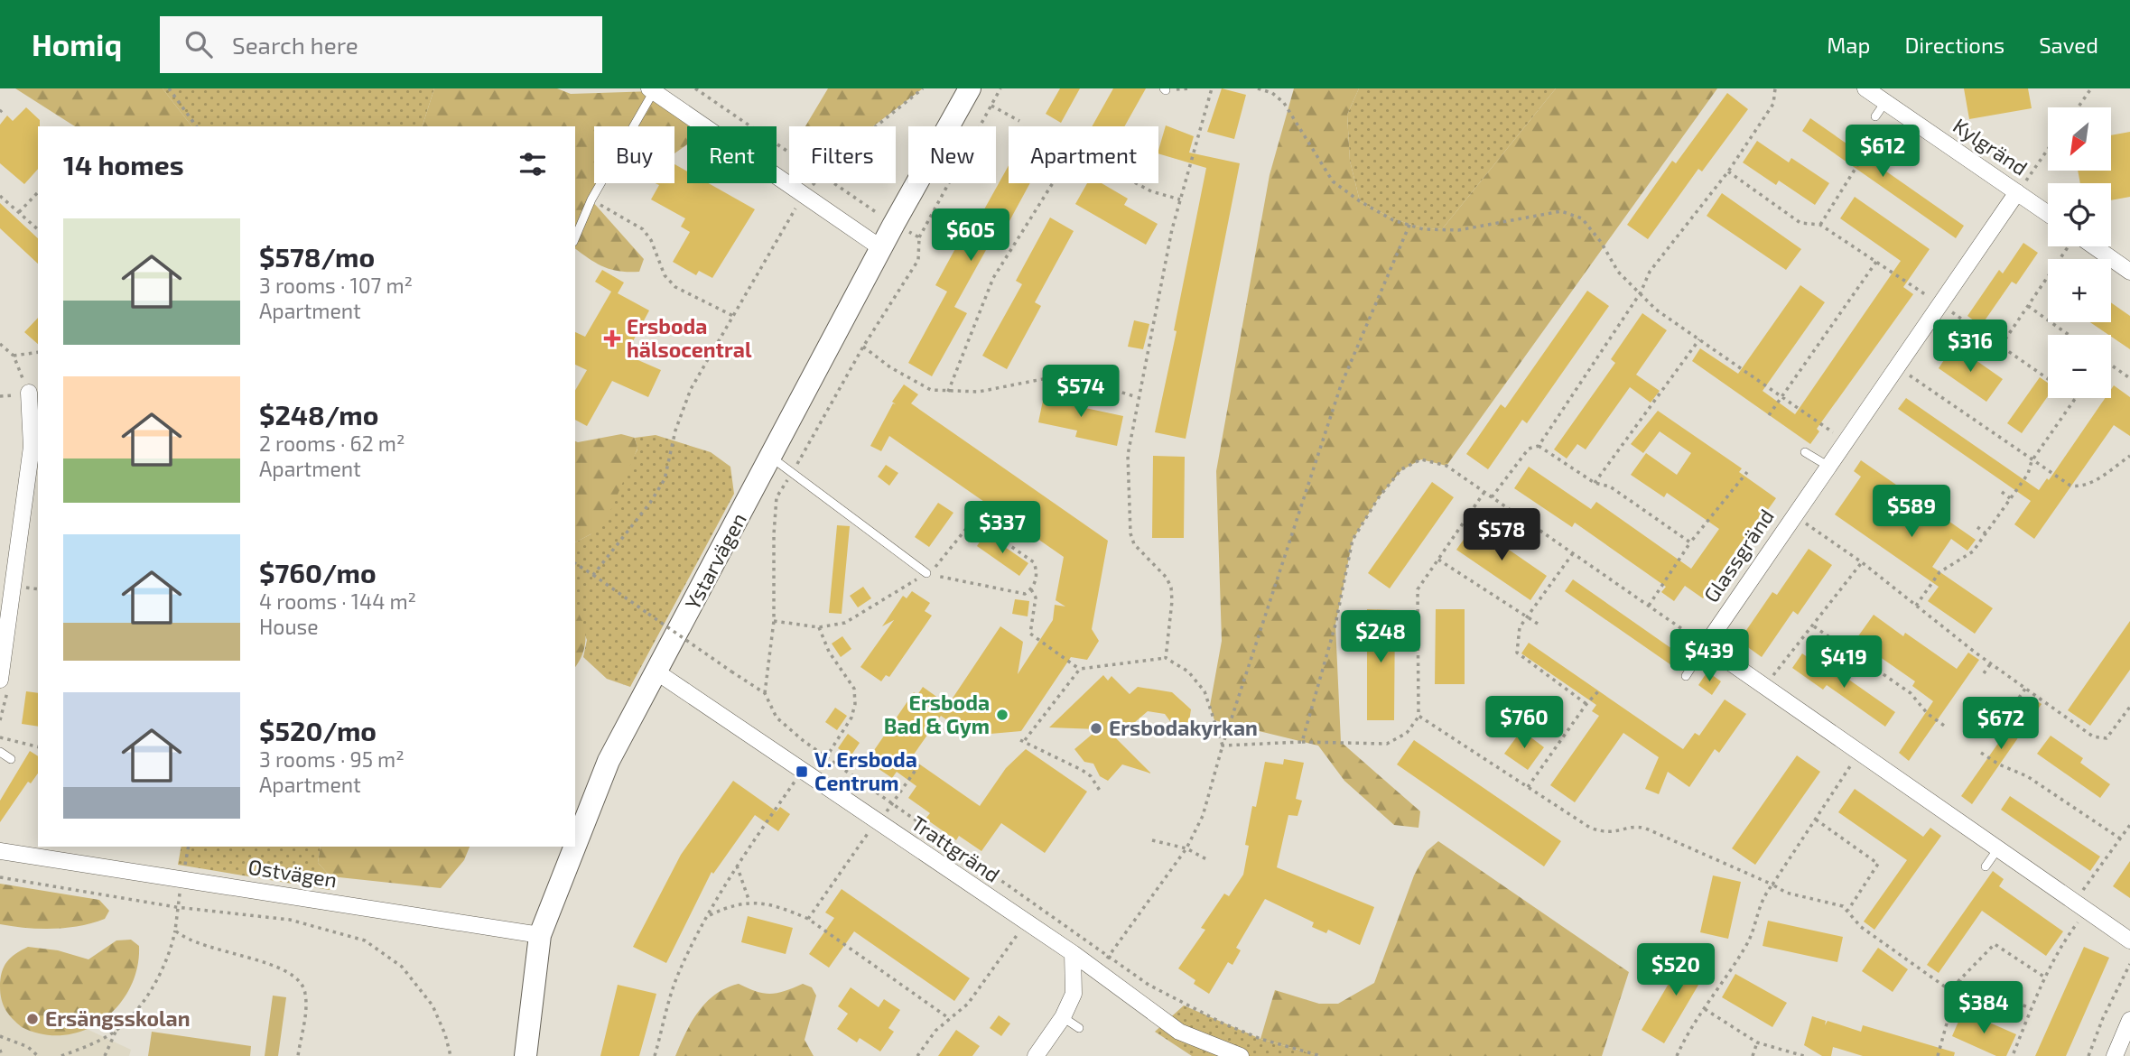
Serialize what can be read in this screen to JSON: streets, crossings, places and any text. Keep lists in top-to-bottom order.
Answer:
{
  "streets": {
    "street": [
      "Kylgränd",
      "Glassgränd",
      "Ystarvägen",
      "Trattgränd",
      "Ostvägen"
    ]
  },
  "crossings": [
    ["Kylgränd", "Glassgränd"],
    ["Ystarvägen", "Trattgränd"],
    ["Ystarvägen", "Ostvägen"]
  ],
  "places": {
    "health": ["Ersboda hälsocentral"],
    "other": ["Ersboda Bad & Gym", "Ersbodakyrkan", "Ersängsskolan"],
    "transit": ["V. Ersboda Centrum"]
  },
  "north": "bottom left",
  "page": {
    "header": "Homiq",
    "search": "Search here",
    "nav": ["Map", "Directions", "Saved"],
    "map_buttons": ["+", "−"],
    "price": [
      "$612",
      "$605",
      "$316",
      "$574",
      "$589",
      "$337",
      "$578",
      "$248",
      "$439",
      "$419",
      "$760",
      "$672",
      "$520",
      "$384"
    ],
    "chip": [
      "Buy",
      "Rent",
      "Filters",
      "New",
      "Apartment"
    ],
    "heading": "14 homes",
    "list": [
      {
        "name": "$578/mo",
        "note": "3 rooms · 107 m² · Apartment"
      },
      {
        "name": "$248/mo",
        "note": "2 rooms · 62 m² · Apartment"
      },
      {
        "name": "$760/mo",
        "note": "4 rooms · 144 m² · House"
      },
      {
        "name": "$520/mo",
        "note": "3 rooms · 95 m² · Apartment"
      }
    ]
  }
}
